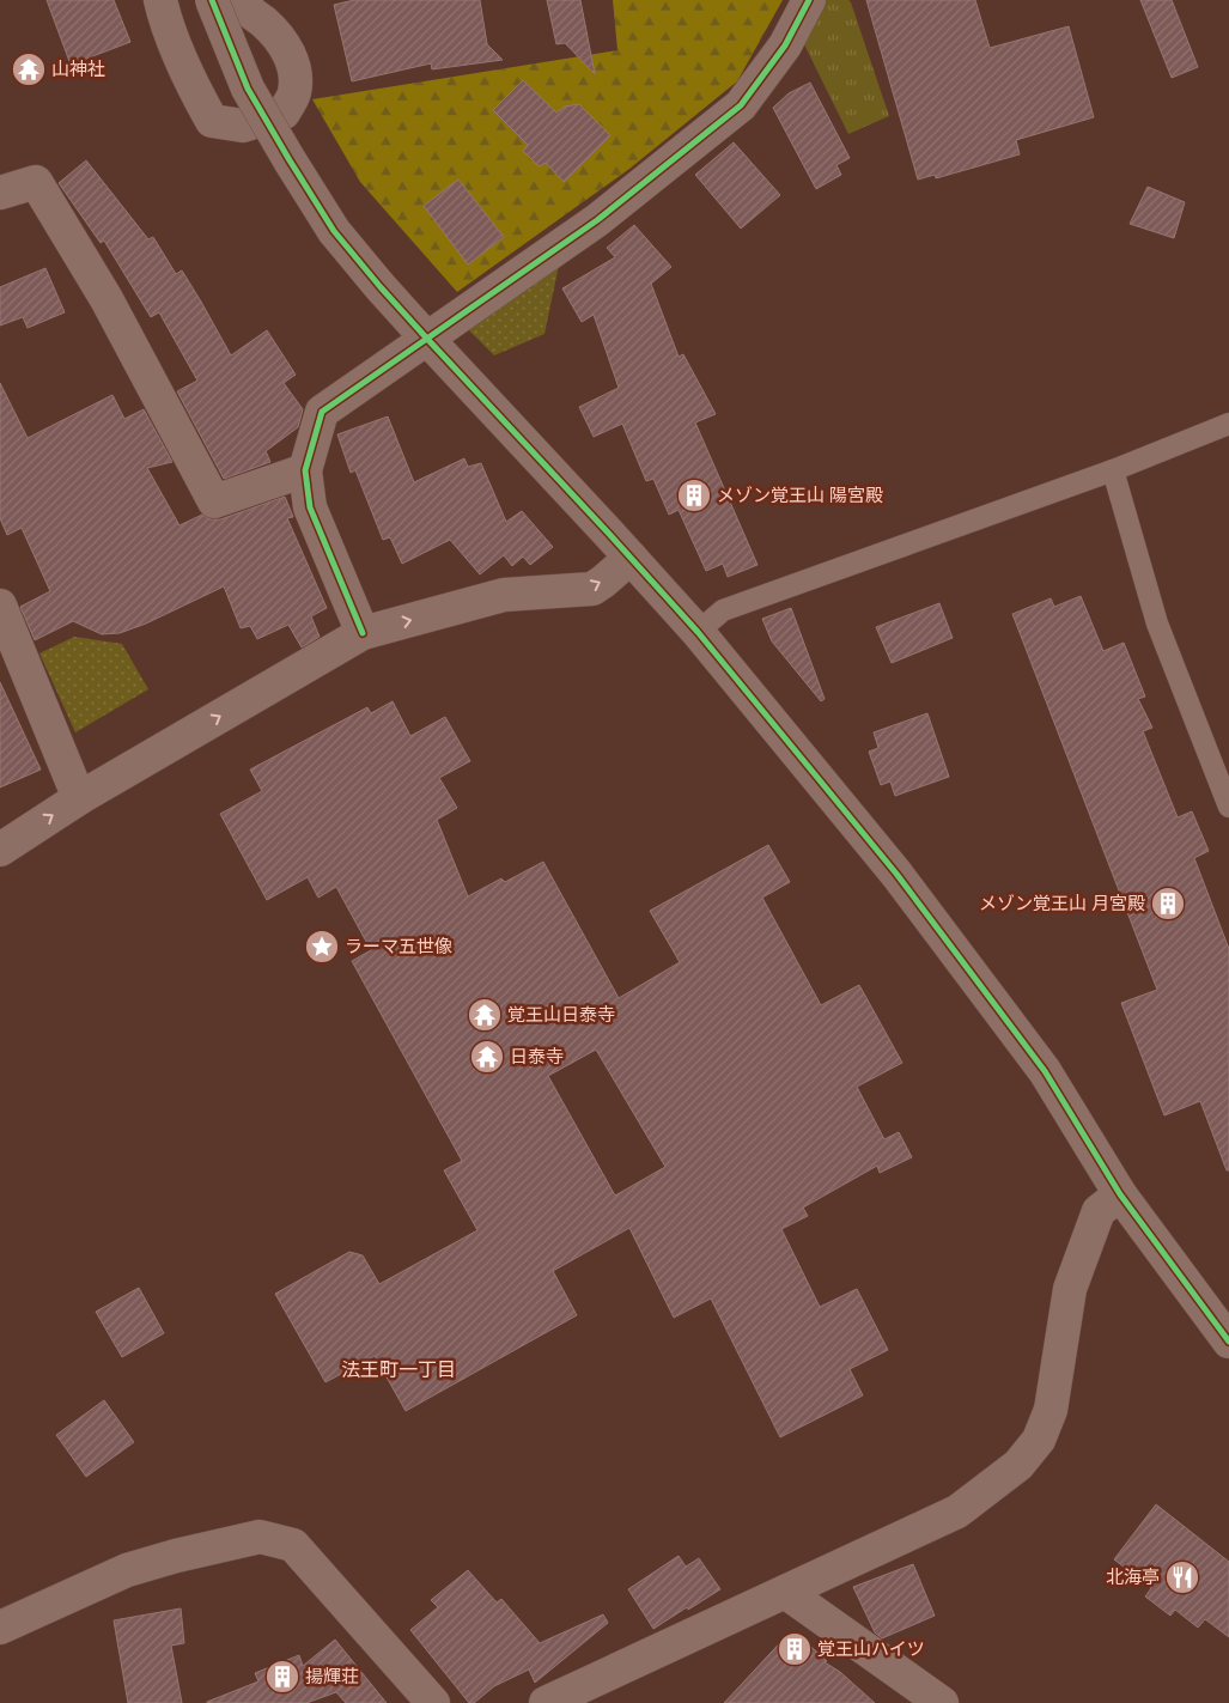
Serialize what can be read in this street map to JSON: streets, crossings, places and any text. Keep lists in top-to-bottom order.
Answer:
{
  "districts": ["法王町一丁目"],
  "places": {
    "temple": ["山神社", "覚王山日泰寺", "日泰寺"],
    "building": [
      "メゾン覚王山 陽宮殿",
      "メゾン覚王山 月宮殿",
      "覚王山ハイツ",
      "揚輝荘"
    ],
    "place": ["ラーマ五世像"],
    "restaurant": ["北海亭"]
  }
}
